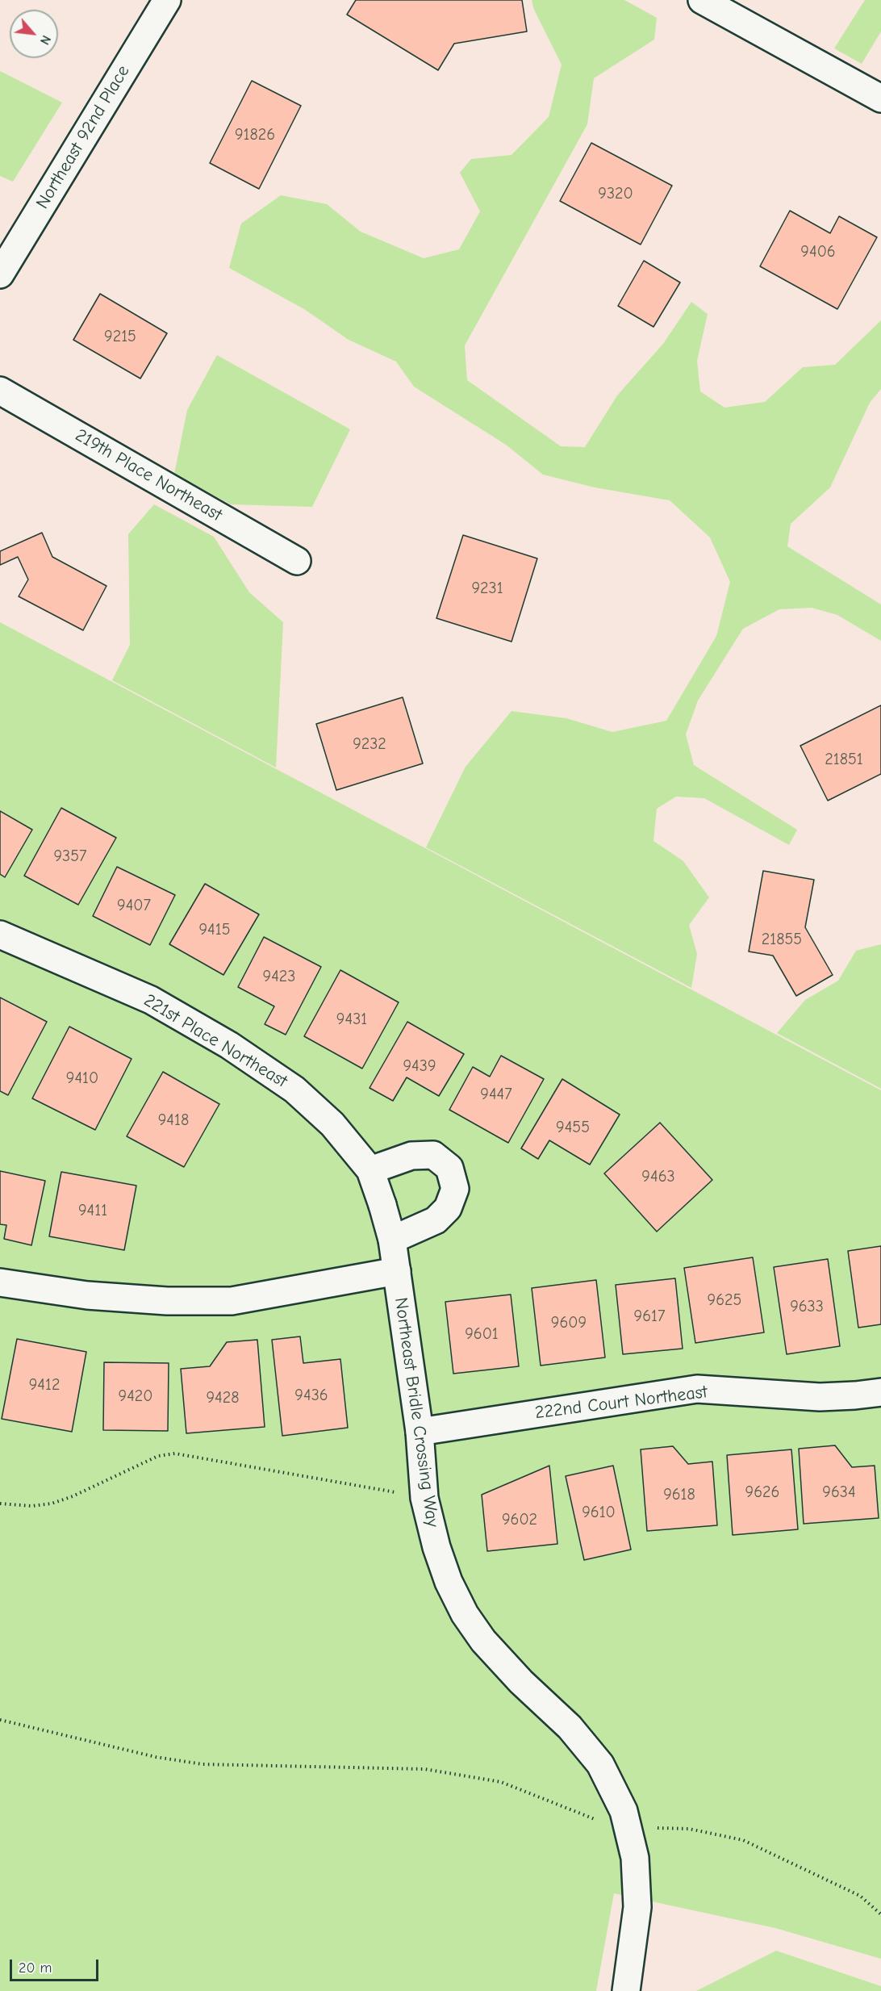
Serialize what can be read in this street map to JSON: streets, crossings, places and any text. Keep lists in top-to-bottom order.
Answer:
{
  "streets": {
    "street": [
      "Northeast 92nd Place",
      "219th Place Northeast",
      "221st Place Northeast",
      "222nd Court Northeast",
      "Northeast Bridle Crossing Way"
    ]
  },
  "crossings": [
    ["221st Place Northeast", "Northeast Bridle Crossing Way"],
    ["222nd Court Northeast", "Northeast Bridle Crossing Way"]
  ],
  "house_numbers": [
    "91826",
    "9320",
    "9406",
    "9215",
    "9231",
    "9232",
    "21851",
    "9357",
    "9407",
    "9415",
    "21855",
    "9423",
    "9431",
    "9439",
    "9410",
    "9447",
    "9418",
    "9455",
    "9463",
    "9411",
    "9625",
    "9633",
    "9617",
    "9609",
    "9601",
    "9412",
    "9436",
    "9420",
    "9428",
    "9626",
    "9634",
    "9618",
    "9610",
    "9602"
  ],
  "scale_bar": "20 m",
  "north": "bottom right"
}
